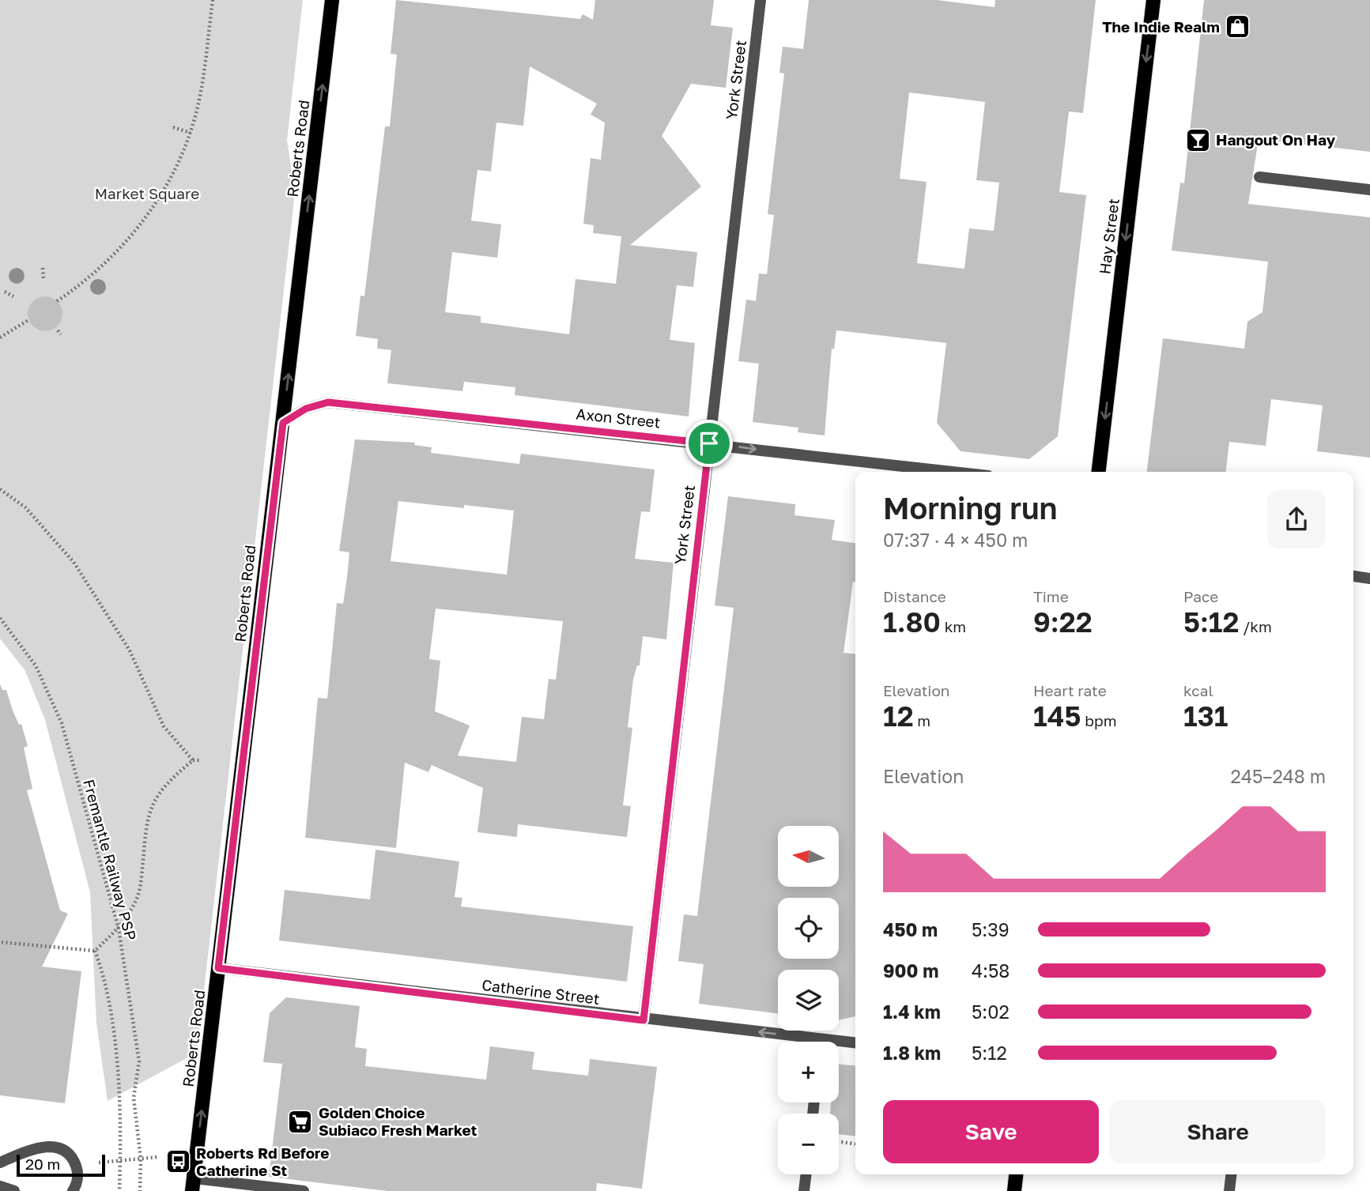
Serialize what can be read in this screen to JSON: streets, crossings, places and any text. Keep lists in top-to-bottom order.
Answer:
{
  "streets": {
    "main road": ["Roberts Road", "Hay Street"],
    "street": ["York Street", "Axon Street", "Catherine Street"],
    "path": ["Fremantle Railway PSP"]
  },
  "crossings": [
    ["York Street", "Axon Street"],
    ["York Street", "Catherine Street"],
    ["Roberts Road", "Axon Street"],
    ["Roberts Road", "Catherine Street"]
  ],
  "one_way": ["Roberts Road", "Hay Street", "Axon Street"],
  "parks": ["Market Square"],
  "places": {
    "shop": ["The Indie Realm"],
    "bar": ["Hangout On Hay"],
    "supermarket": ["Golden Choice Subiaco Fresh Market"],
    "bus stop": ["Roberts Rd Before Catherine St"]
  },
  "scale_bar": "20 m",
  "north": "left",
  "page": {
    "heading": ["Morning run", "07:37 · 4 × 450 m"],
    "stats": [
      ["Distance", "1.80 km"],
      ["Time", "9:22"],
      ["Pace", "5:12 /km"],
      ["Elevation", "12 m"],
      ["Heart rate", "145 bpm"],
      ["kcal", "131"]
    ],
    "chart": ["Elevation", "245–248 m"],
    "map_buttons": ["+", "−"],
    "list": [
      {
        "name": "450 m",
        "note": "5:39"
      },
      {
        "name": "900 m",
        "note": "4:58"
      },
      {
        "name": "1.4 km",
        "note": "5:02"
      },
      {
        "name": "1.8 km",
        "note": "5:12"
      }
    ],
    "buttons": ["Save", "Share"],
    "scale": "20 m"
  }
}
